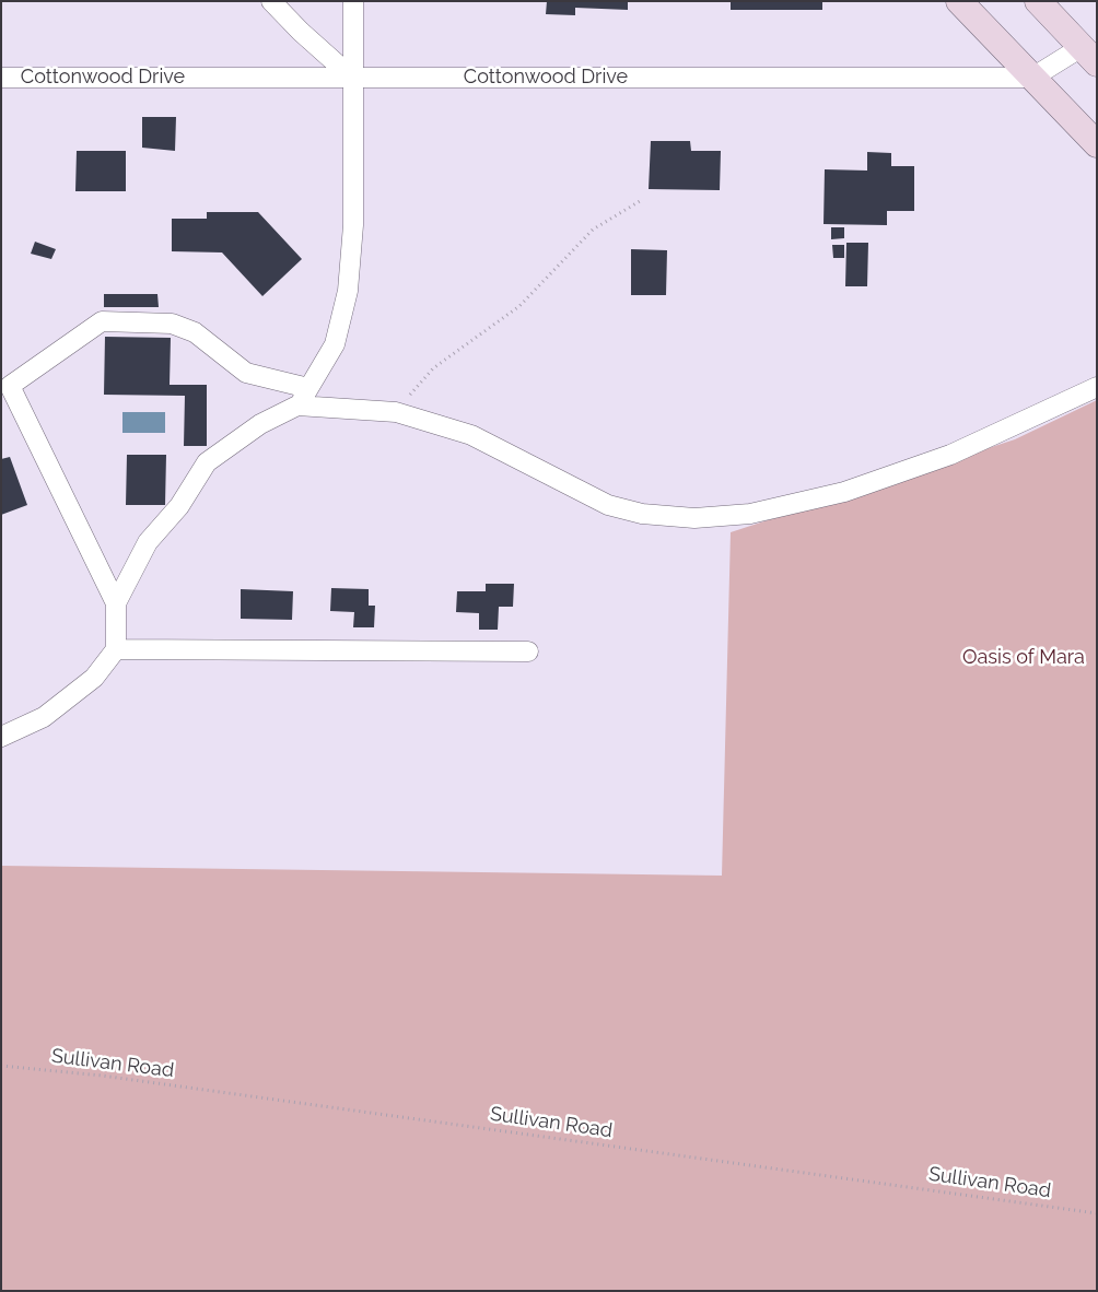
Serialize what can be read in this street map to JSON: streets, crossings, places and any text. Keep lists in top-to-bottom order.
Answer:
{
  "streets": {
    "street": ["Cottonwood Drive"],
    "path": ["Sullivan Road"]
  },
  "parks": ["Oasis of Mara"]
}
